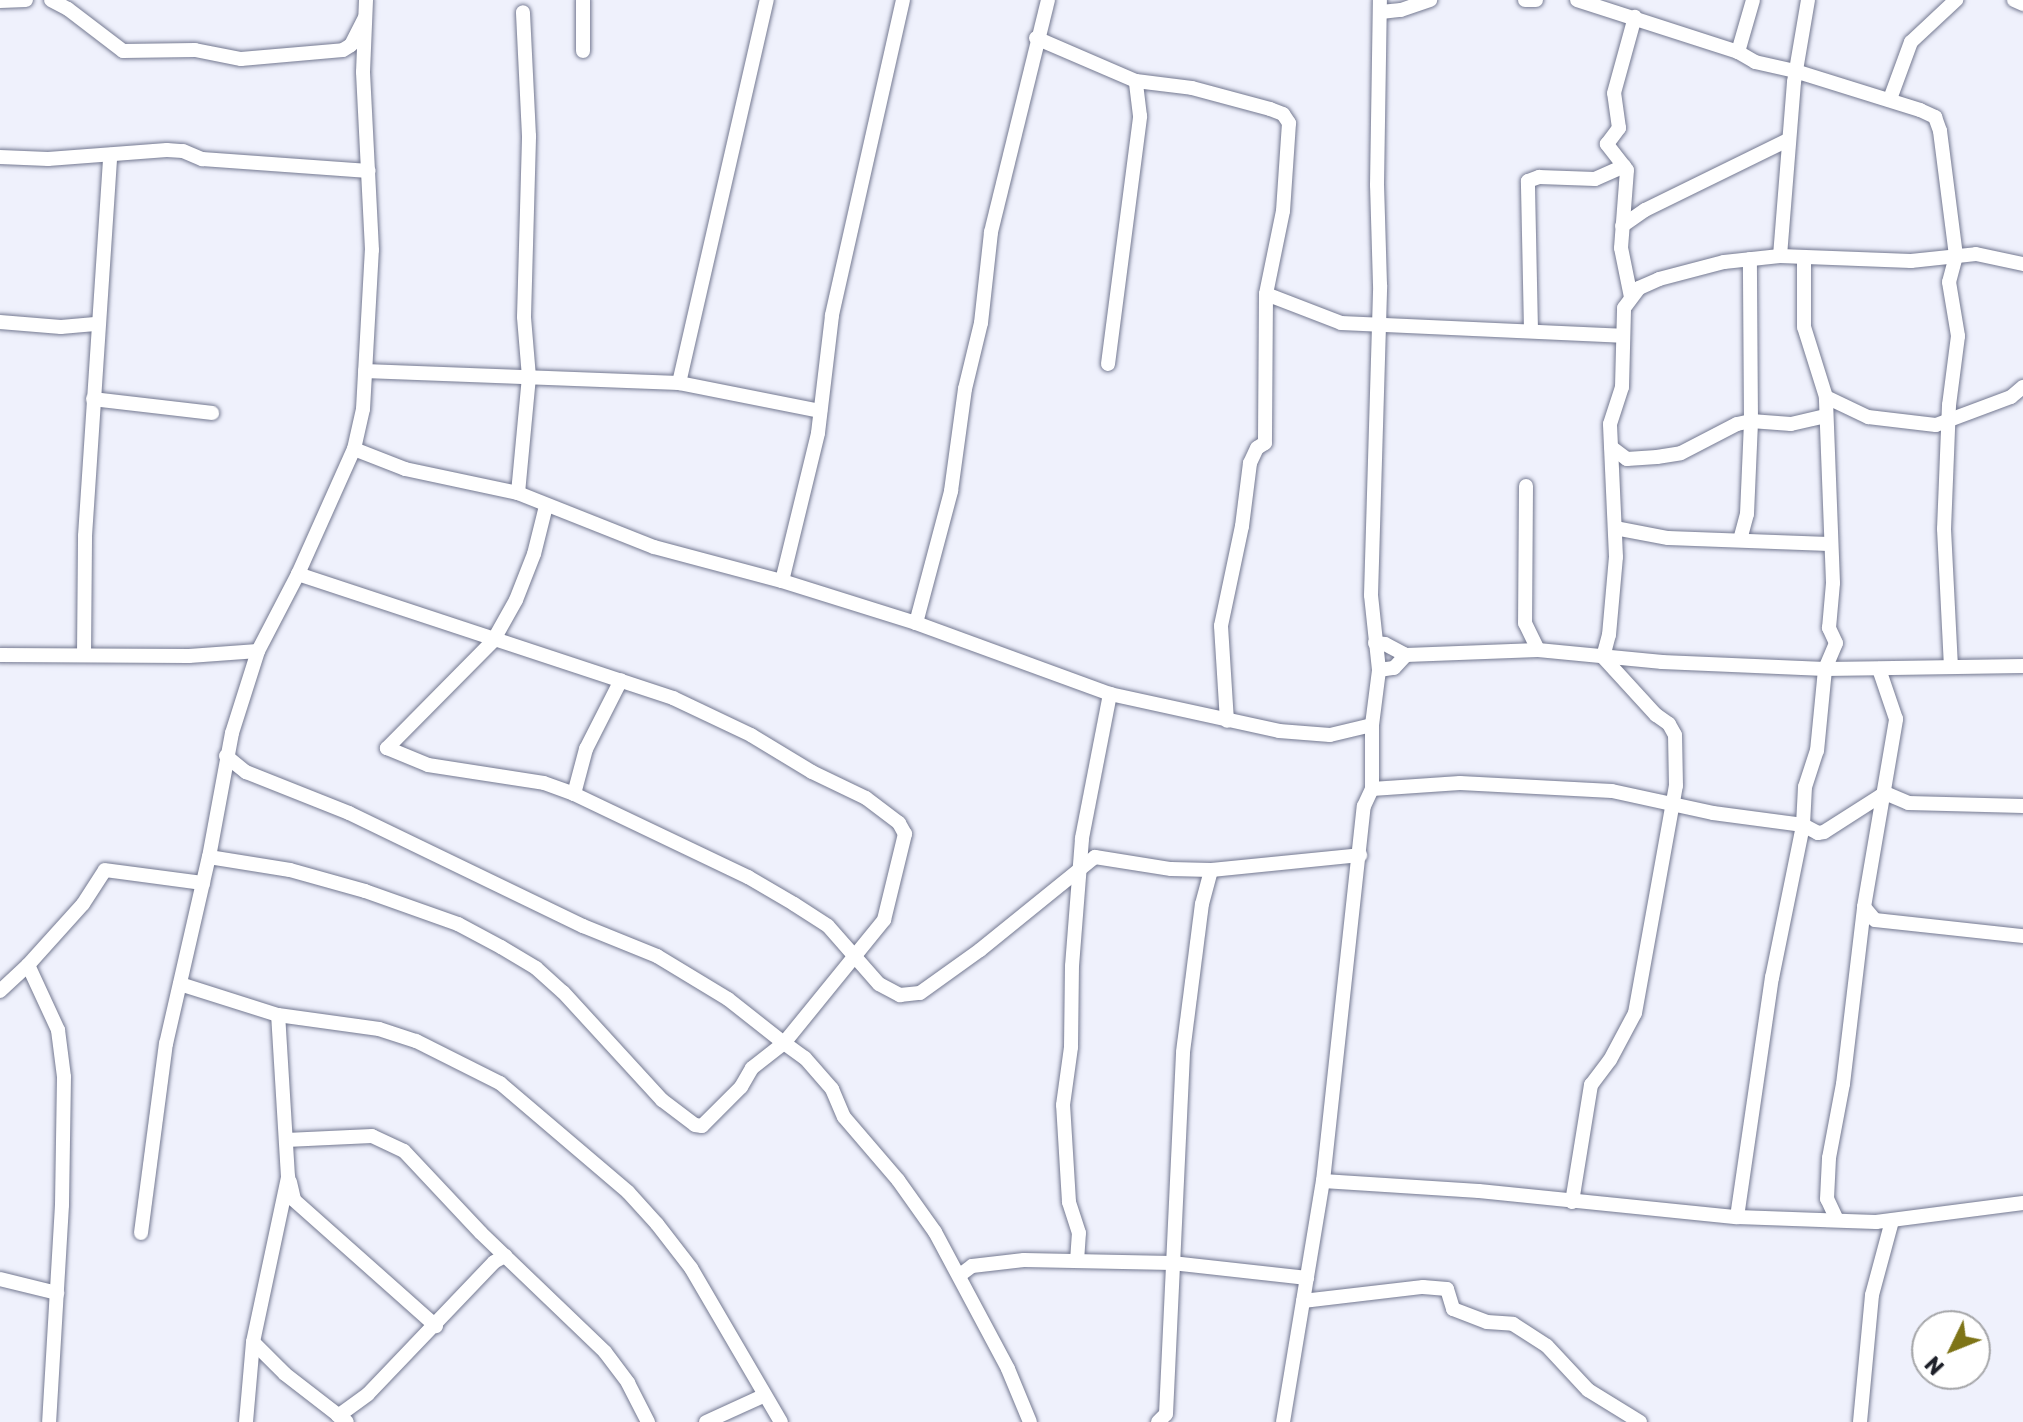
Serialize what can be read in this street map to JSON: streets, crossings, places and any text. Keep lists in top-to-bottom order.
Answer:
{
  "north": "bottom left"
}
